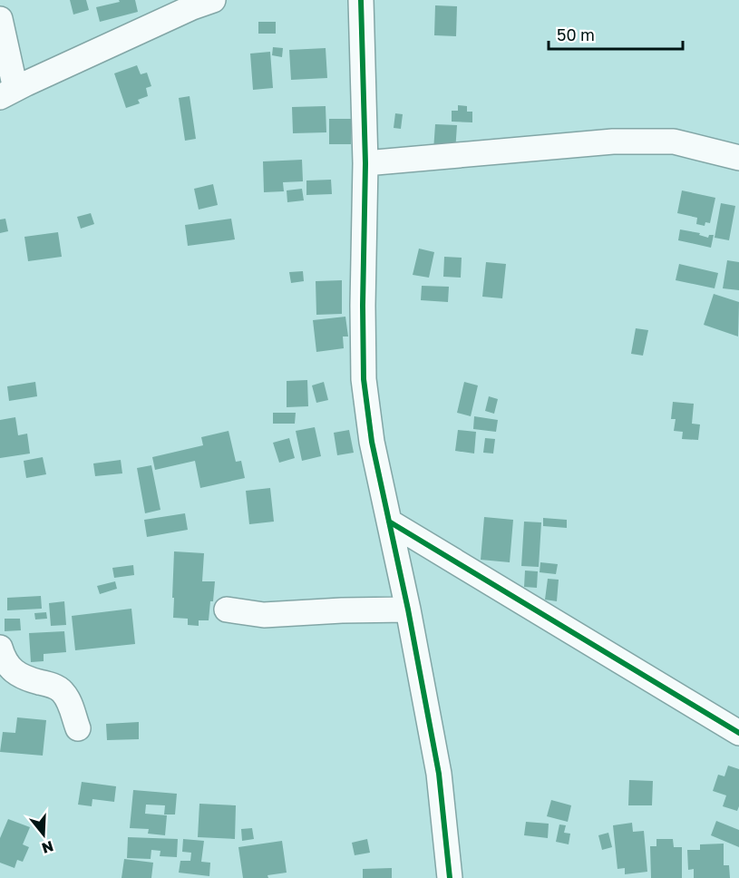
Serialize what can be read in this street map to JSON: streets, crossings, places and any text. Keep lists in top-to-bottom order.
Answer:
{
  "scale_bar": "50 m",
  "north": "bottom"
}
